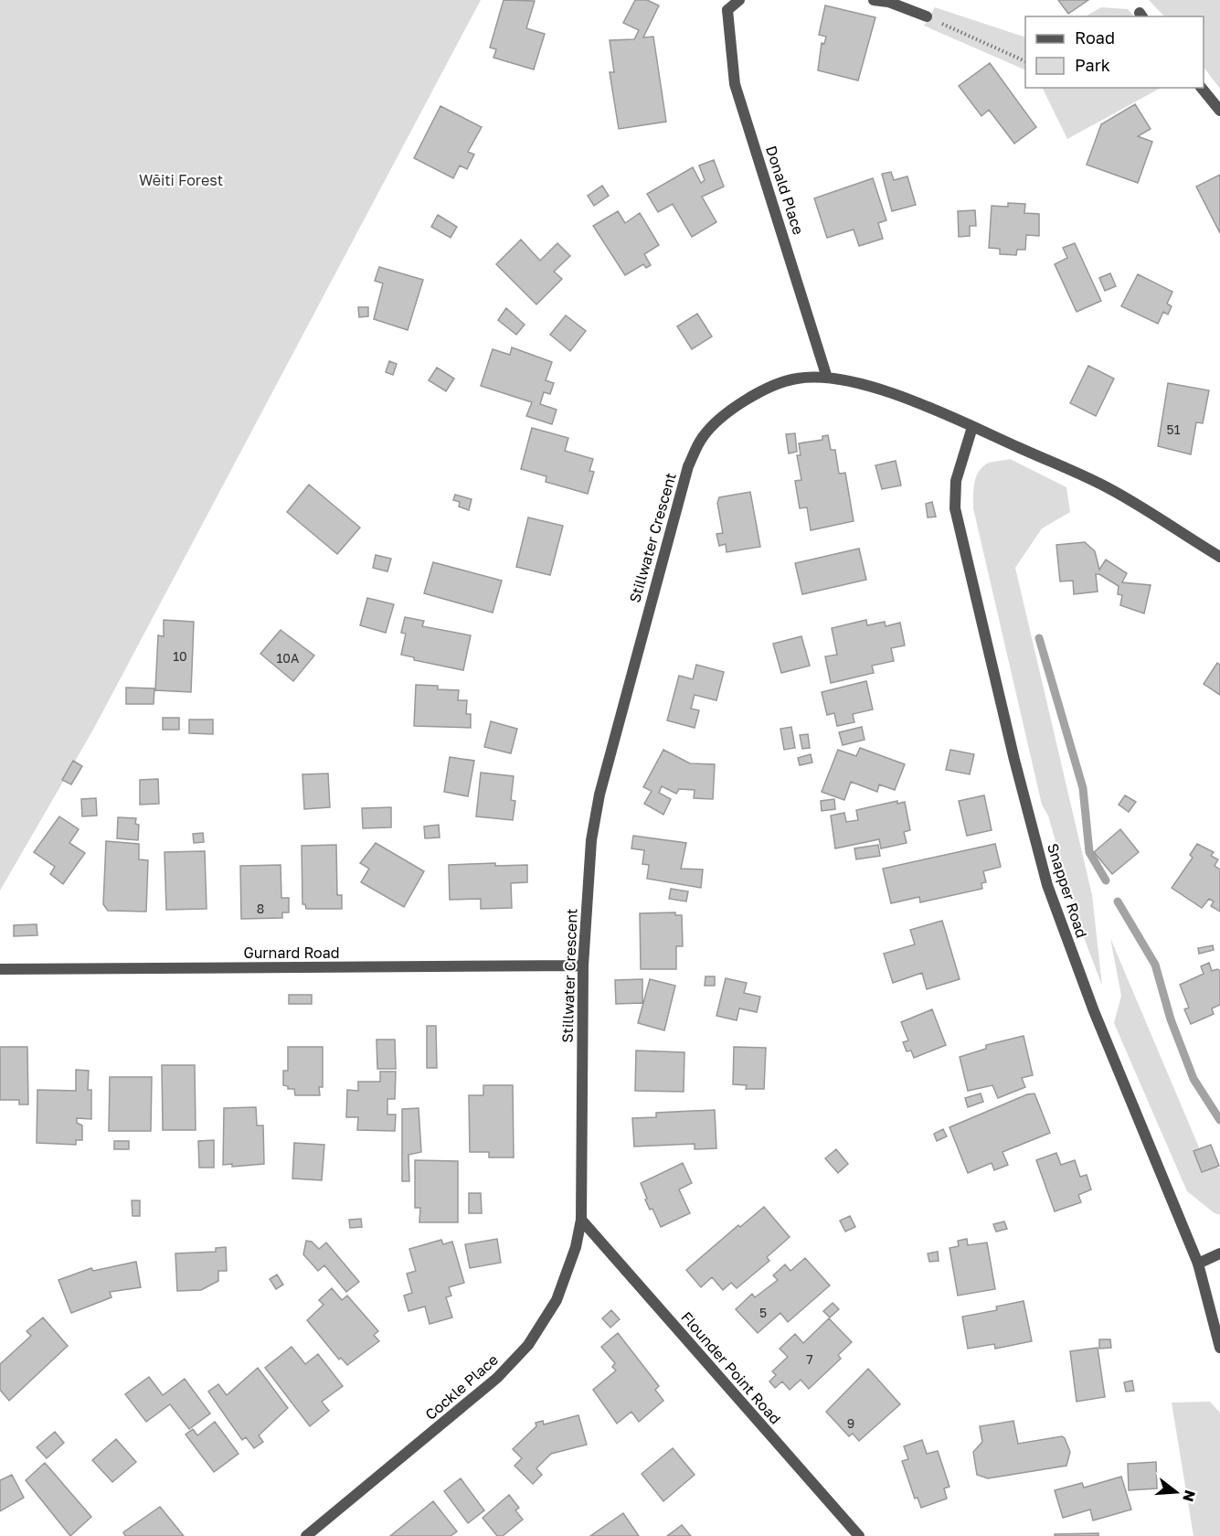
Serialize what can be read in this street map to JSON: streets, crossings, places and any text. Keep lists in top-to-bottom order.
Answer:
{
  "streets": {
    "street": [
      "Donald Place",
      "Stillwater Crescent",
      "Snapper Road",
      "Gurnard Road",
      "Flounder Point Road",
      "Cockle Place"
    ]
  },
  "crossings": [
    ["Donald Place", "Stillwater Crescent"],
    ["Stillwater Crescent", "Snapper Road"],
    ["Stillwater Crescent", "Gurnard Road"],
    ["Stillwater Crescent", "Flounder Point Road"],
    ["Stillwater Crescent", "Cockle Place"],
    ["Flounder Point Road", "Cockle Place"]
  ],
  "parks": ["Wēiti Forest"],
  "house_numbers": [
    "51",
    "10",
    "10A",
    "8",
    "5",
    "7",
    "9"
  ],
  "legend": ["Road", "Park"],
  "north": "right"
}
